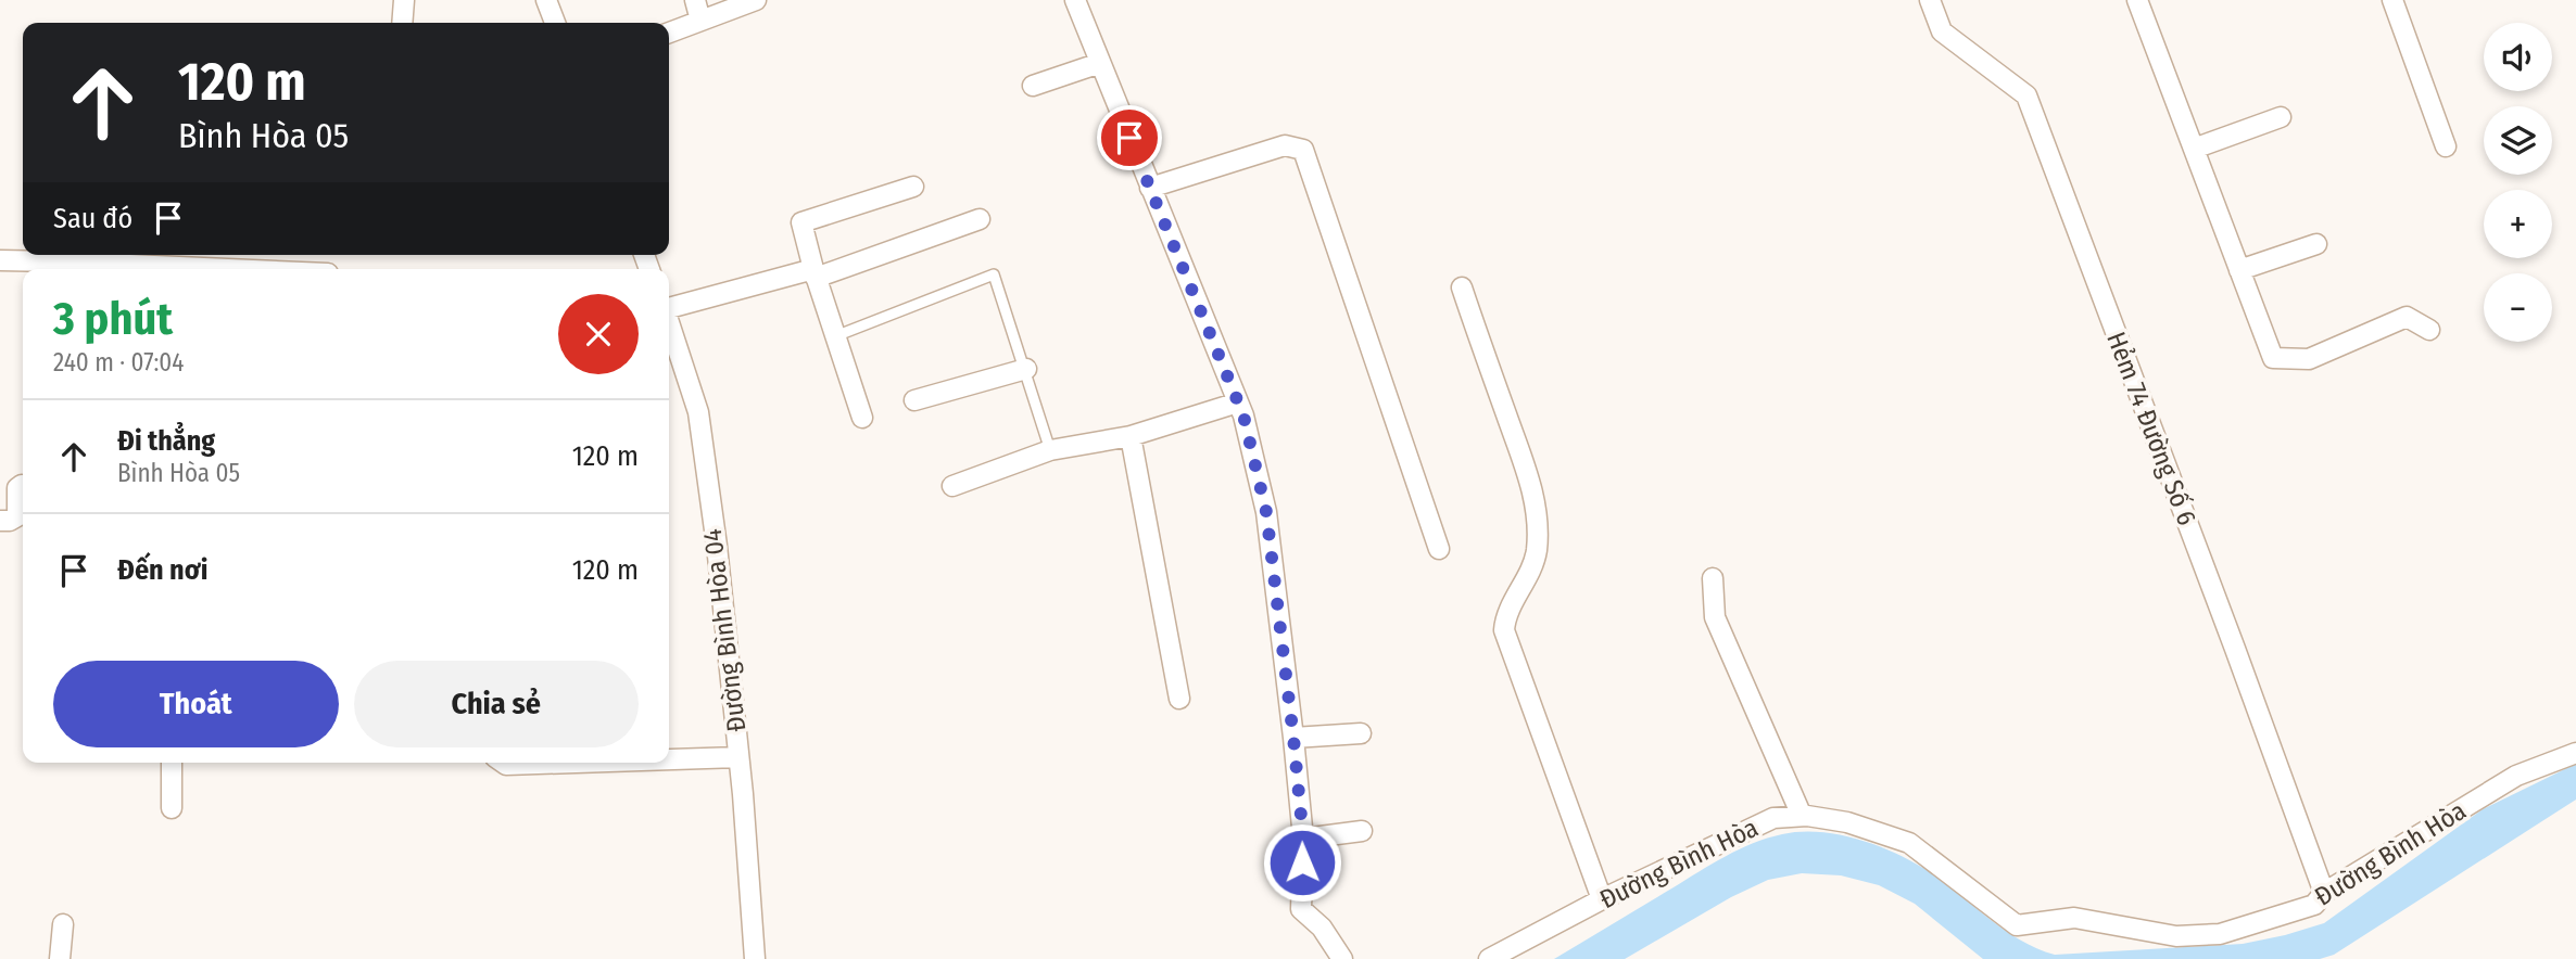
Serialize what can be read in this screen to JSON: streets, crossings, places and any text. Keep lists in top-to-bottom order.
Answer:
{
  "streets": {
    "street": ["Hẻm 74 Đường Số 6", "Đường Bình Hòa 04", "Đường Bình Hòa"]
  },
  "crossings": [
    ["Hẻm 74 Đường Số 6", "Đường Bình Hòa"]
  ],
  "page": {
    "map_buttons": ["+", "−"],
    "turn": ["120 m", "Bình Hòa 05"],
    "then": "Sau đó",
    "heading": ["3 phút", "240 m · 07:04"],
    "list": [
      {
        "name": "Đi thẳng",
        "note": "Bình Hòa 05",
        "value": "120 m"
      },
      {
        "name": "Đến nơi",
        "value": "120 m"
      }
    ],
    "buttons": ["Thoát", "Chia sẻ"]
  }
}
